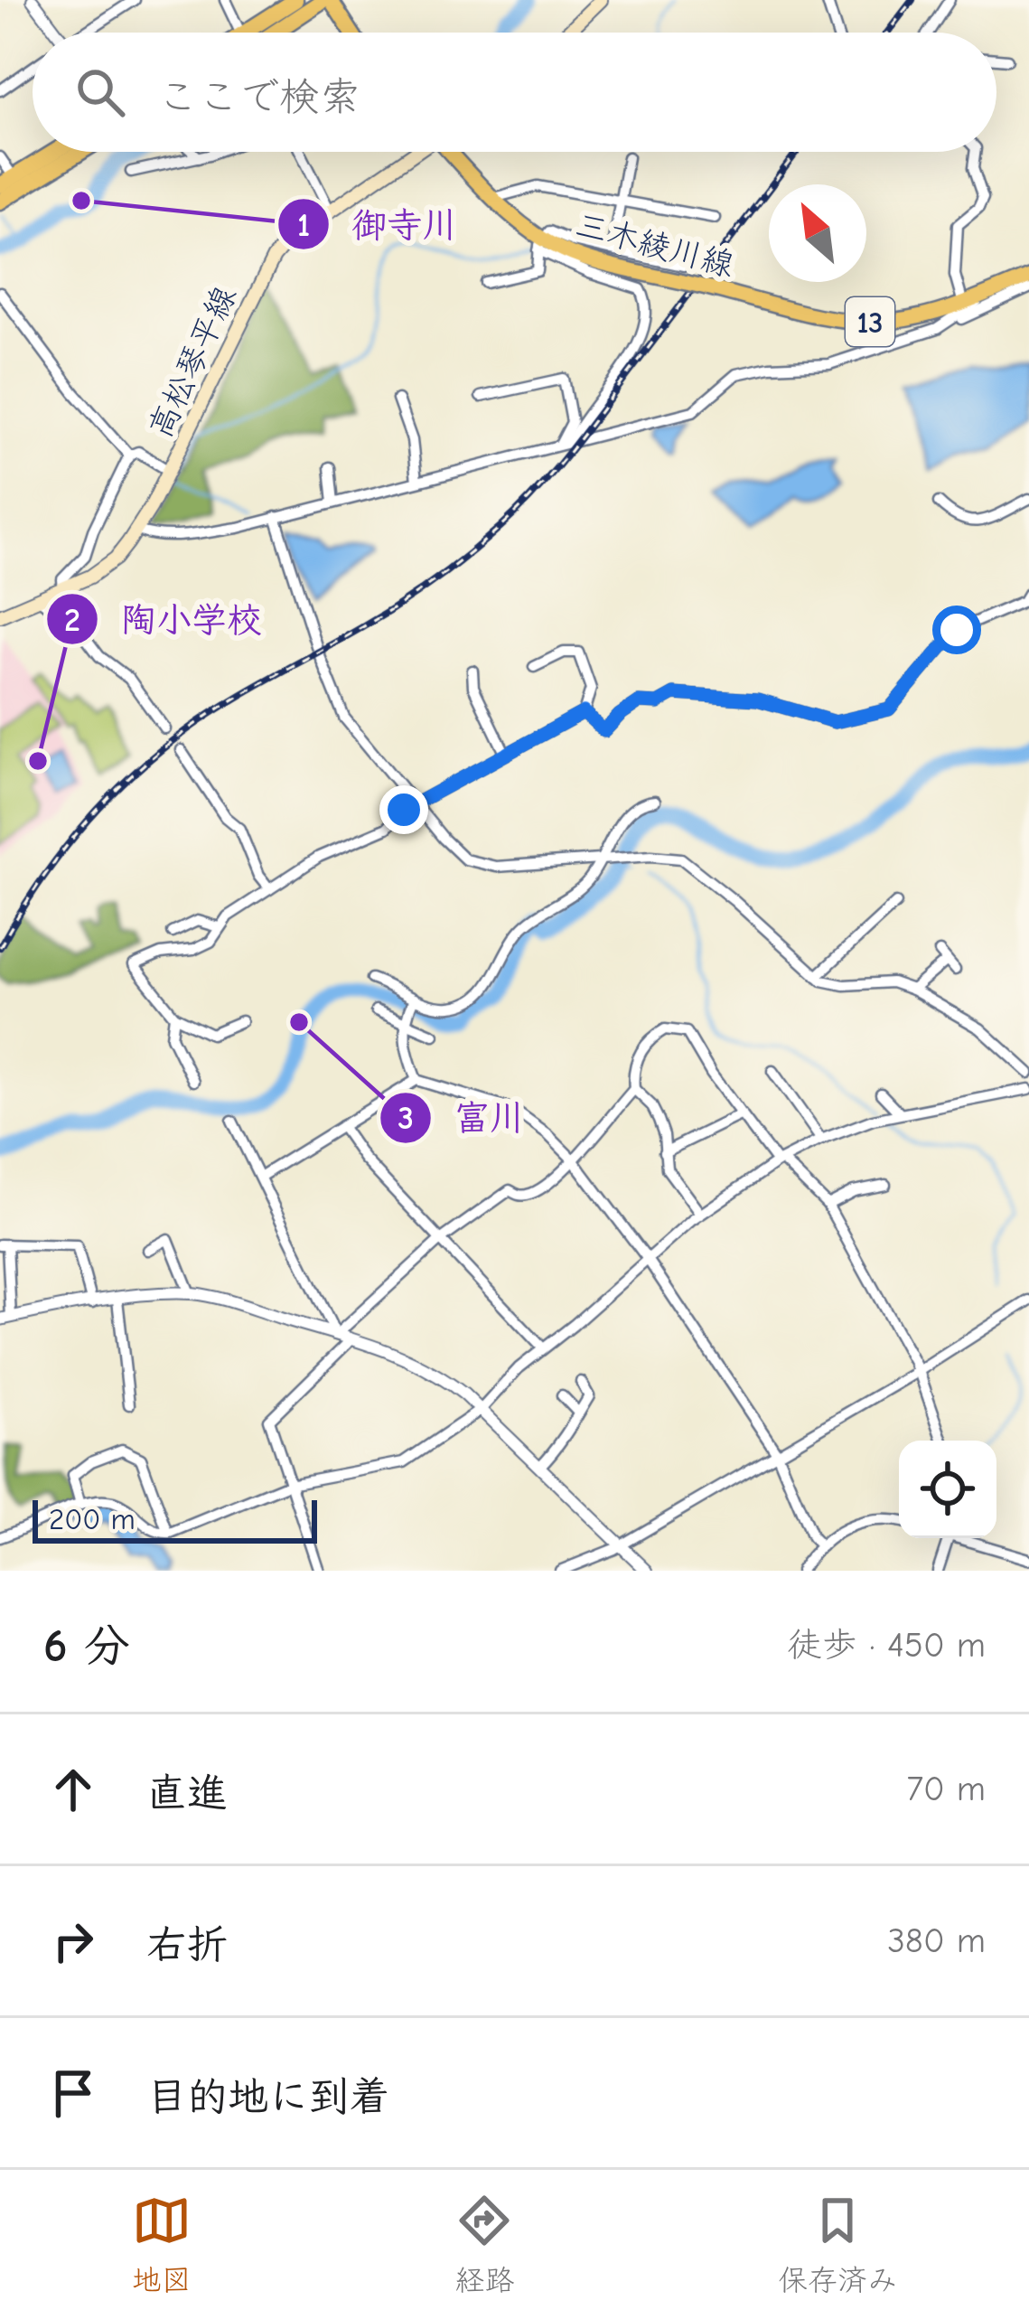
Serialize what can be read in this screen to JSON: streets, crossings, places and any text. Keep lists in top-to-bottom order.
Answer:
{
  "streets": {
    "main road": ["三木綾川線", "13", "高松琴平線"]
  },
  "places": ["御寺川", "陶小学校", "富川"],
  "scale_bar": "200 m",
  "north": "top left",
  "page": {
    "search": "ここで検索",
    "scale": "200 m",
    "heading": ["6 分", "徒歩 · 450 m"],
    "list": [
      ["直進", "70 m"],
      ["右折", "380 m"],
      "目的地に到着"
    ],
    "nav": ["地図", "経路", "保存済み"]
  }
}
